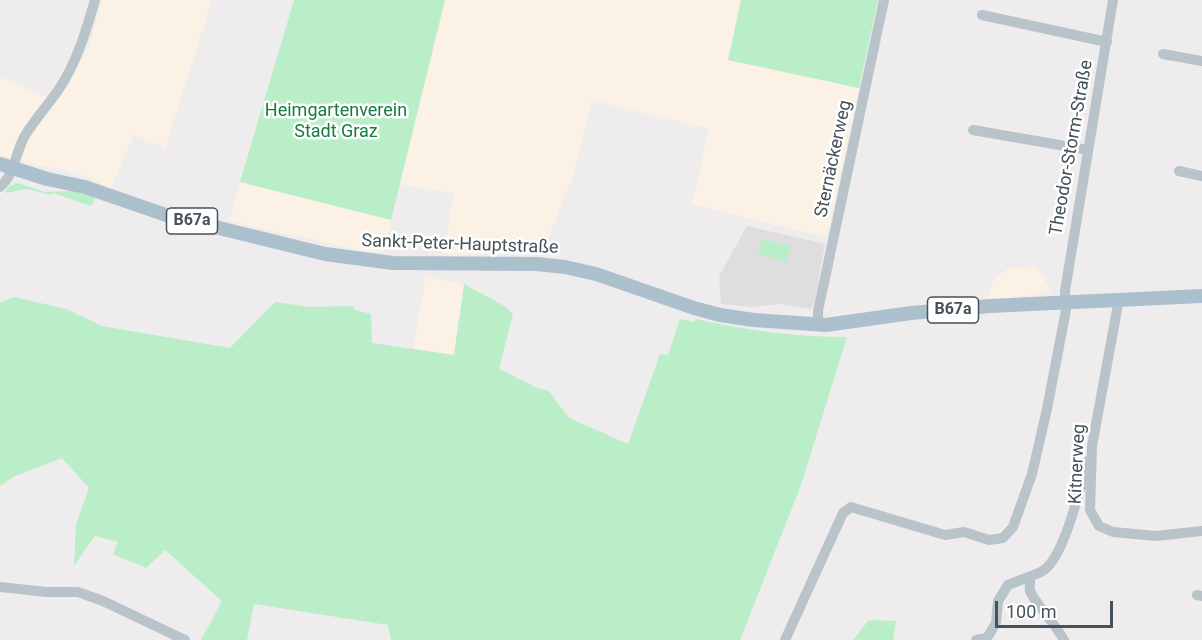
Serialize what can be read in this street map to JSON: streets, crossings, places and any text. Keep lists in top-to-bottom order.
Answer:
{
  "streets": {
    "main road": ["B67a", "Sankt-Peter-Hauptstraße"],
    "street": ["Theodor-Storm-Straße", "Sternäckerweg", "Kitnerweg"]
  },
  "crossings": [
    ["Theodor-Storm-Straße", "Sankt-Peter-Hauptstraße"],
    ["Sternäckerweg", "Sankt-Peter-Hauptstraße"],
    ["Sankt-Peter-Hauptstraße", "Kitnerweg"]
  ],
  "parks": ["Heimgartenverein Stadt Graz"],
  "scale_bar": "100 m"
}
